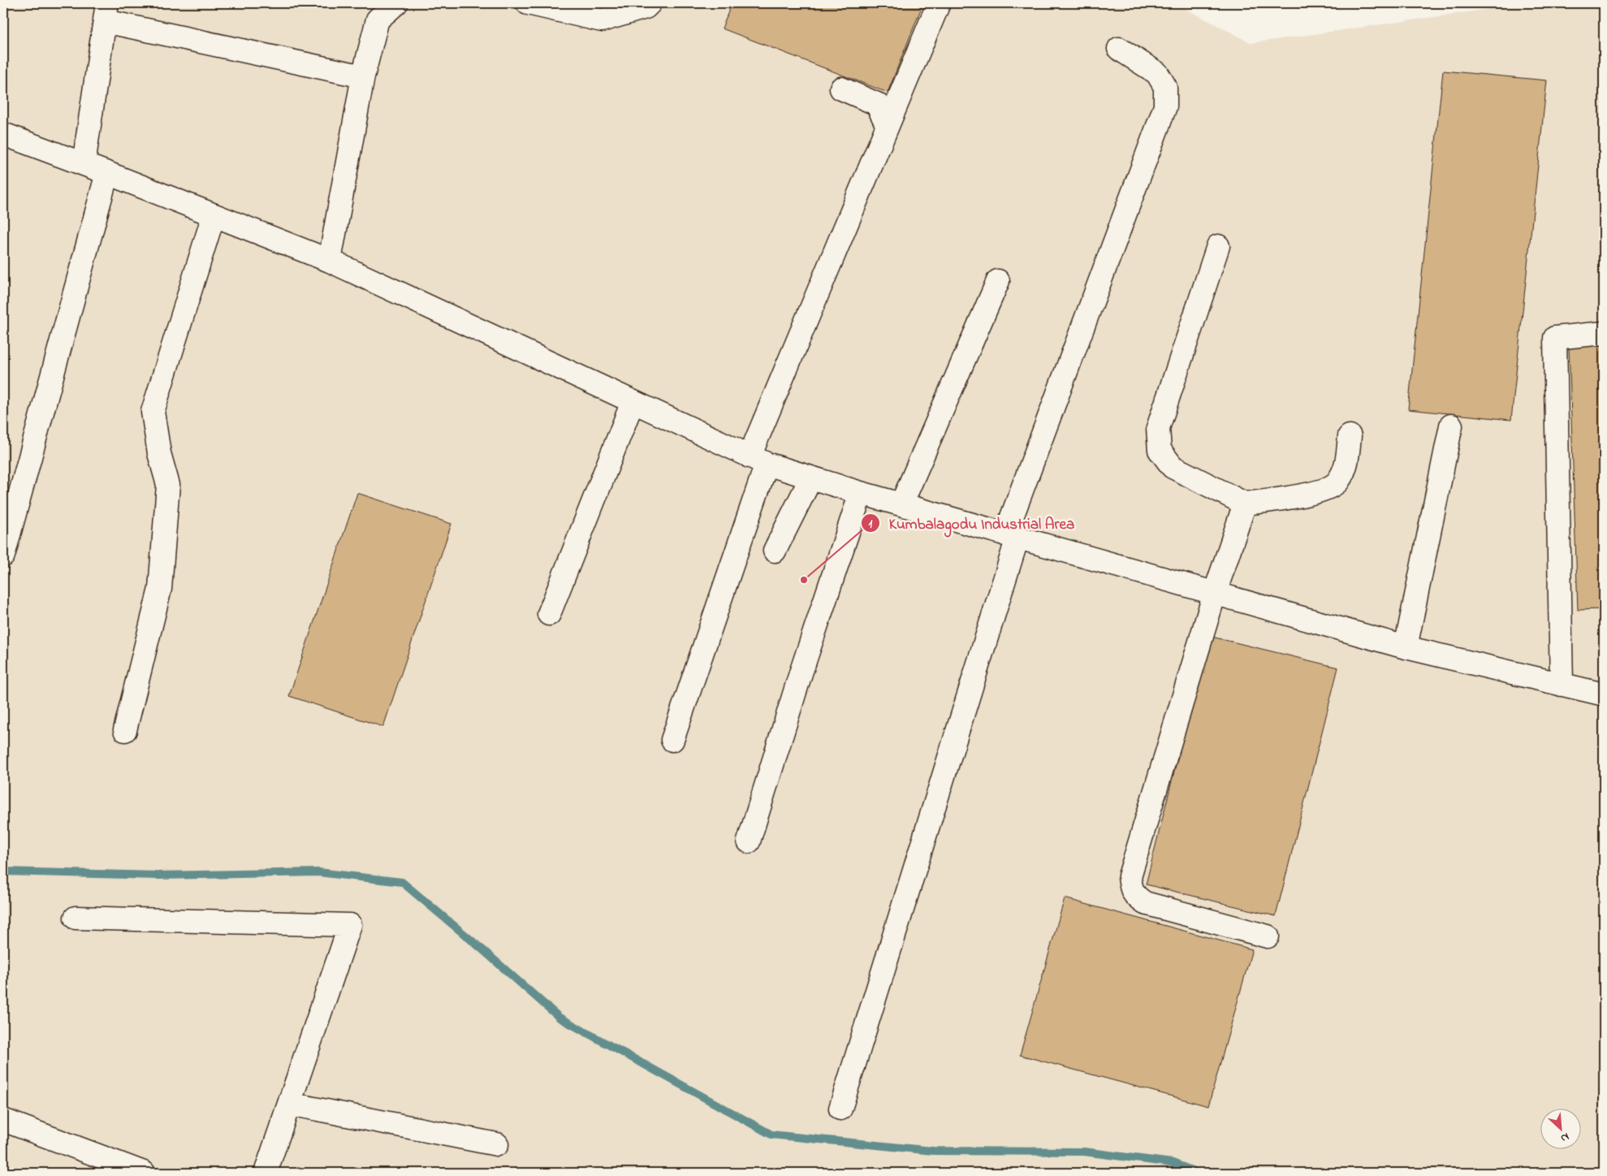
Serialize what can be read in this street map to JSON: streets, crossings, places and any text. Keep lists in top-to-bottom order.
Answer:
{
  "places": ["Kumbalagodu Industrial Area"],
  "north": "bottom right"
}
